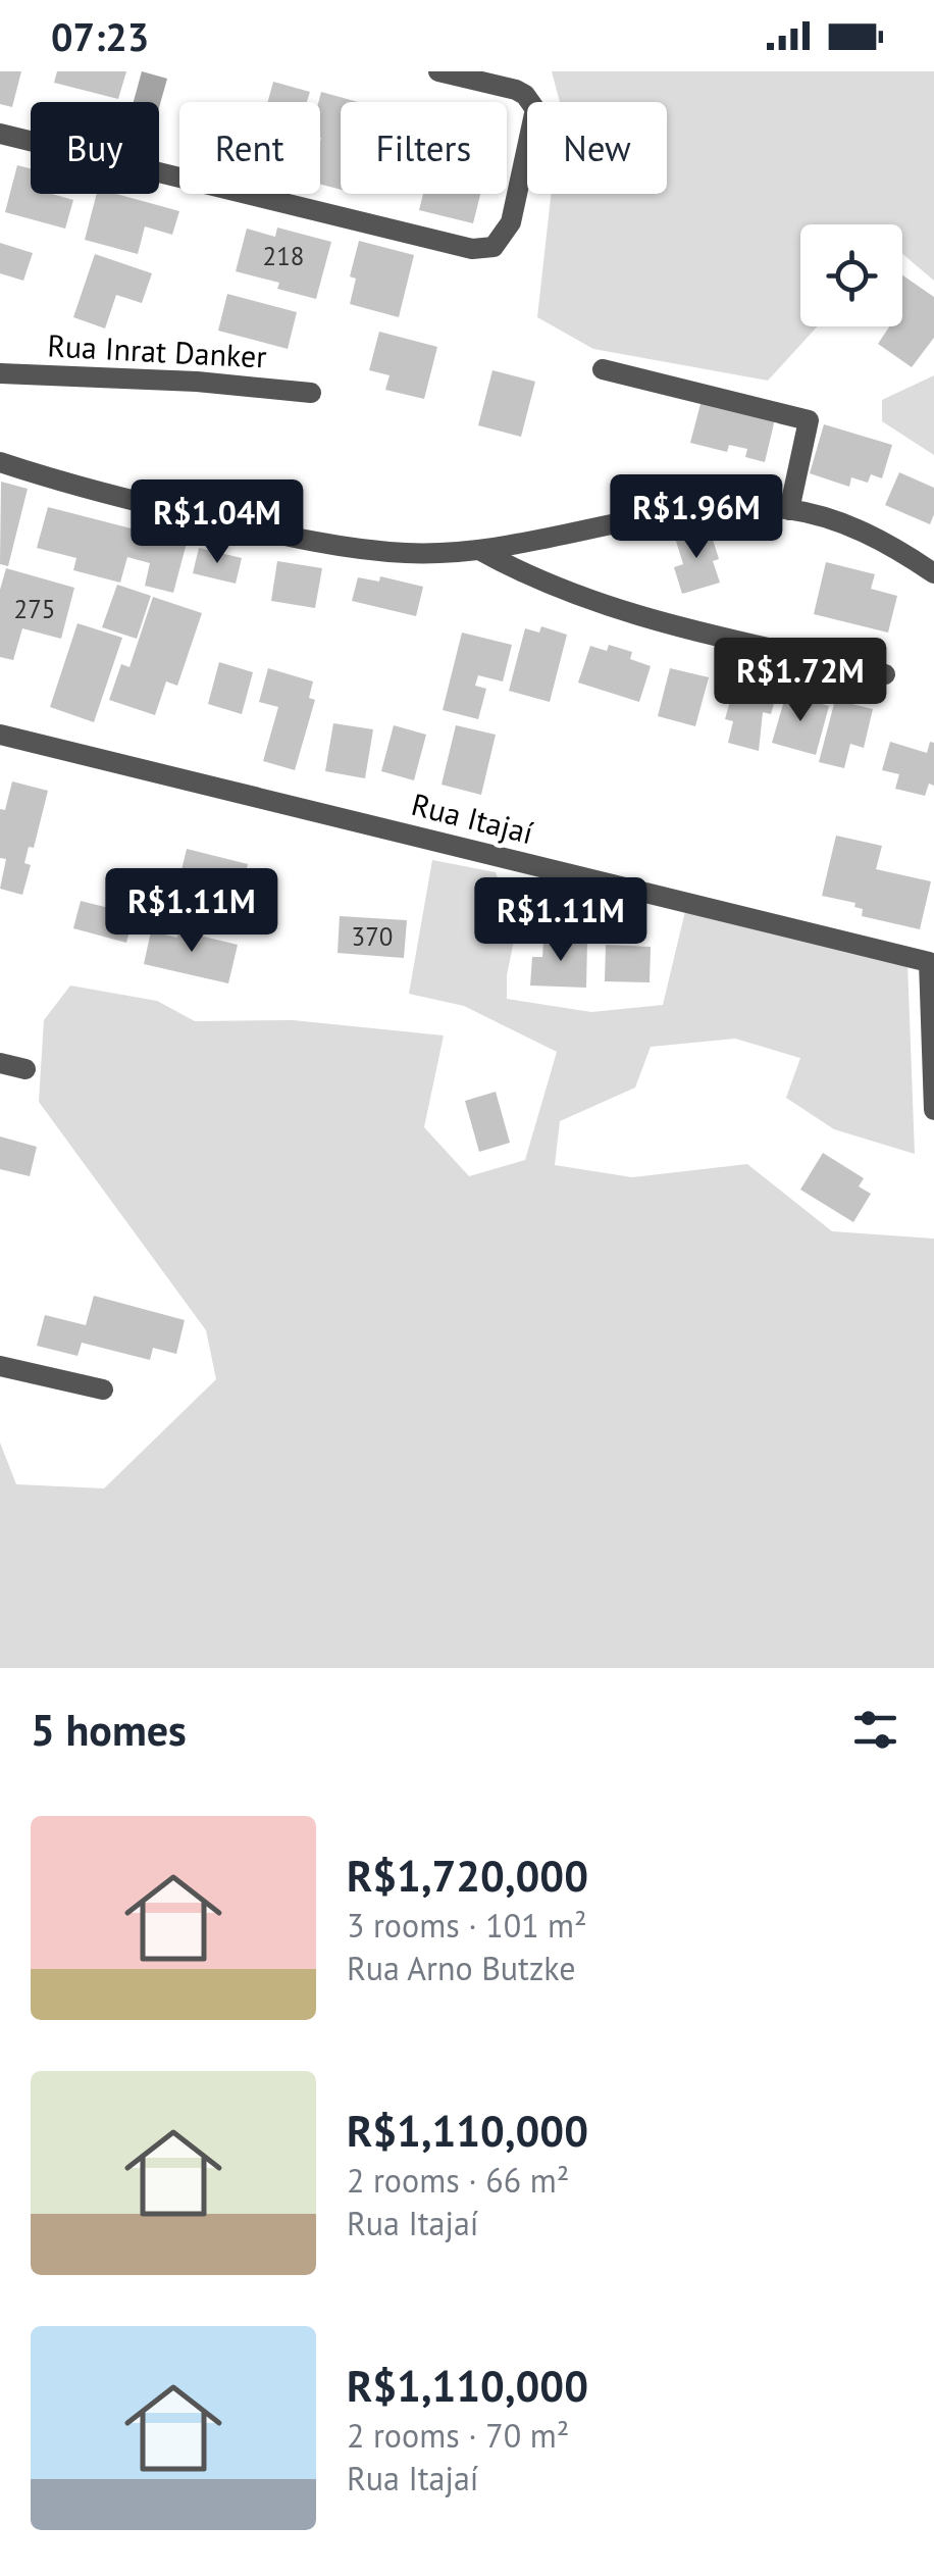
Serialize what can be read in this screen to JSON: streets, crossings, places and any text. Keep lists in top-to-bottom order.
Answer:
{
  "streets": {
    "street": ["Rua Inrat Danker", "Rua Itajaí"]
  },
  "house_numbers": ["218", "275", "370"],
  "page": {
    "status": "07:23",
    "chip": [
      "Buy",
      "Rent",
      "Filters",
      "New"
    ],
    "price": [
      "R$1.96M",
      "R$1.04M",
      "R$1.72M",
      "R$1.11M",
      "R$1.11M"
    ],
    "heading": "5 homes",
    "list": [
      {
        "name": "R$1,720,000",
        "note": "3 rooms · 101 m² · Rua Arno Butzke"
      },
      {
        "name": "R$1,110,000",
        "note": "2 rooms · 66 m² · Rua Itajaí"
      },
      {
        "name": "R$1,110,000",
        "note": "2 rooms · 70 m² · Rua Itajaí"
      }
    ]
  }
}
